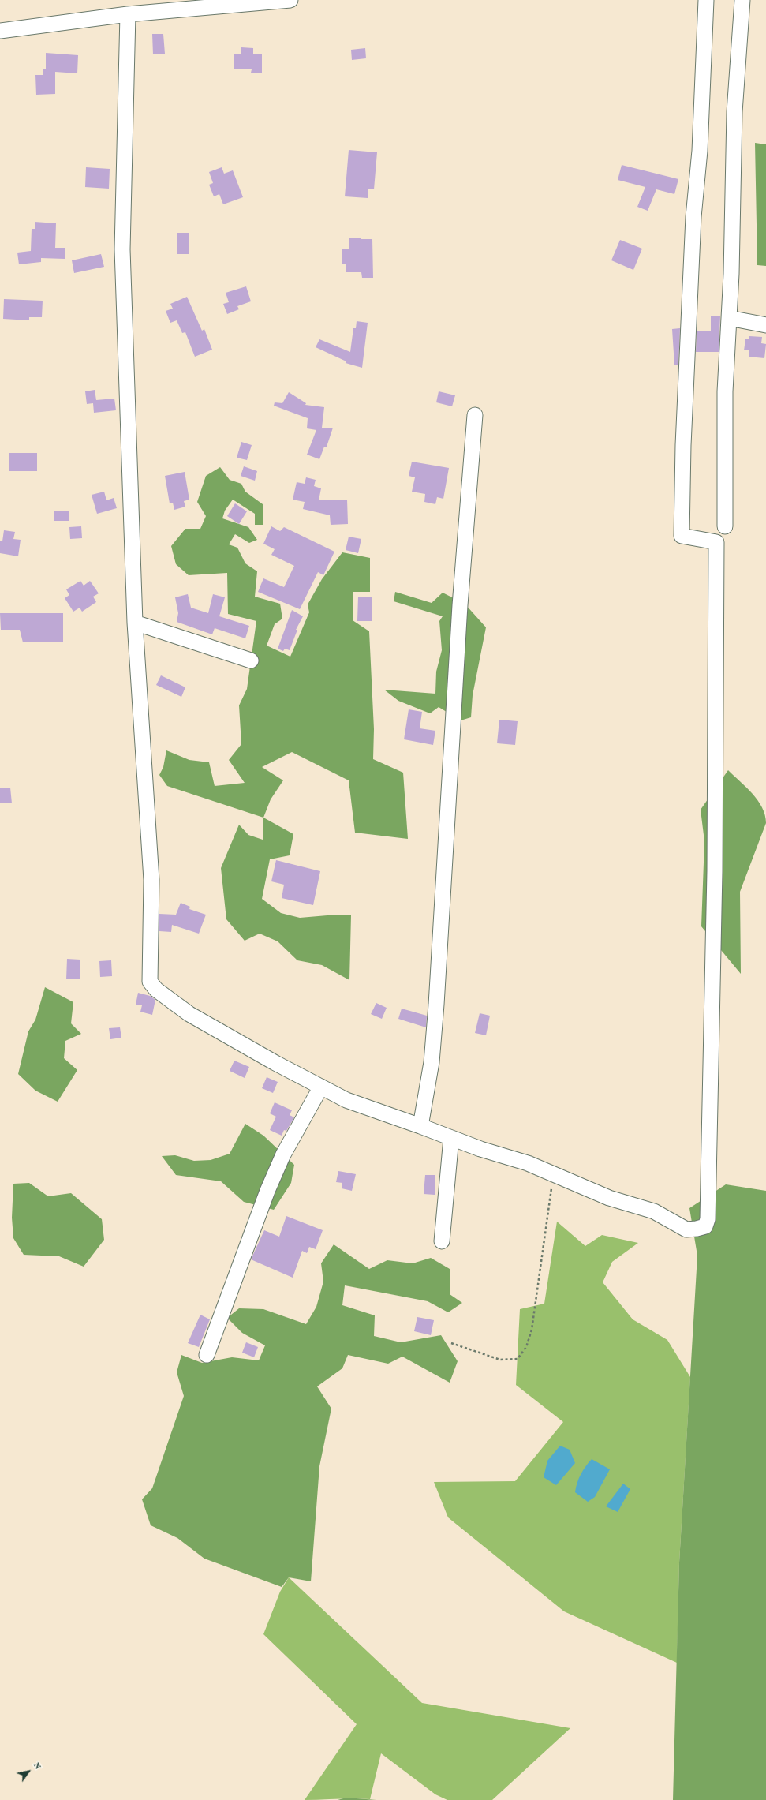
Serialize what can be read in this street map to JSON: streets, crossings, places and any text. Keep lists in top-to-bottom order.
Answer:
{
  "north": "top right"
}
